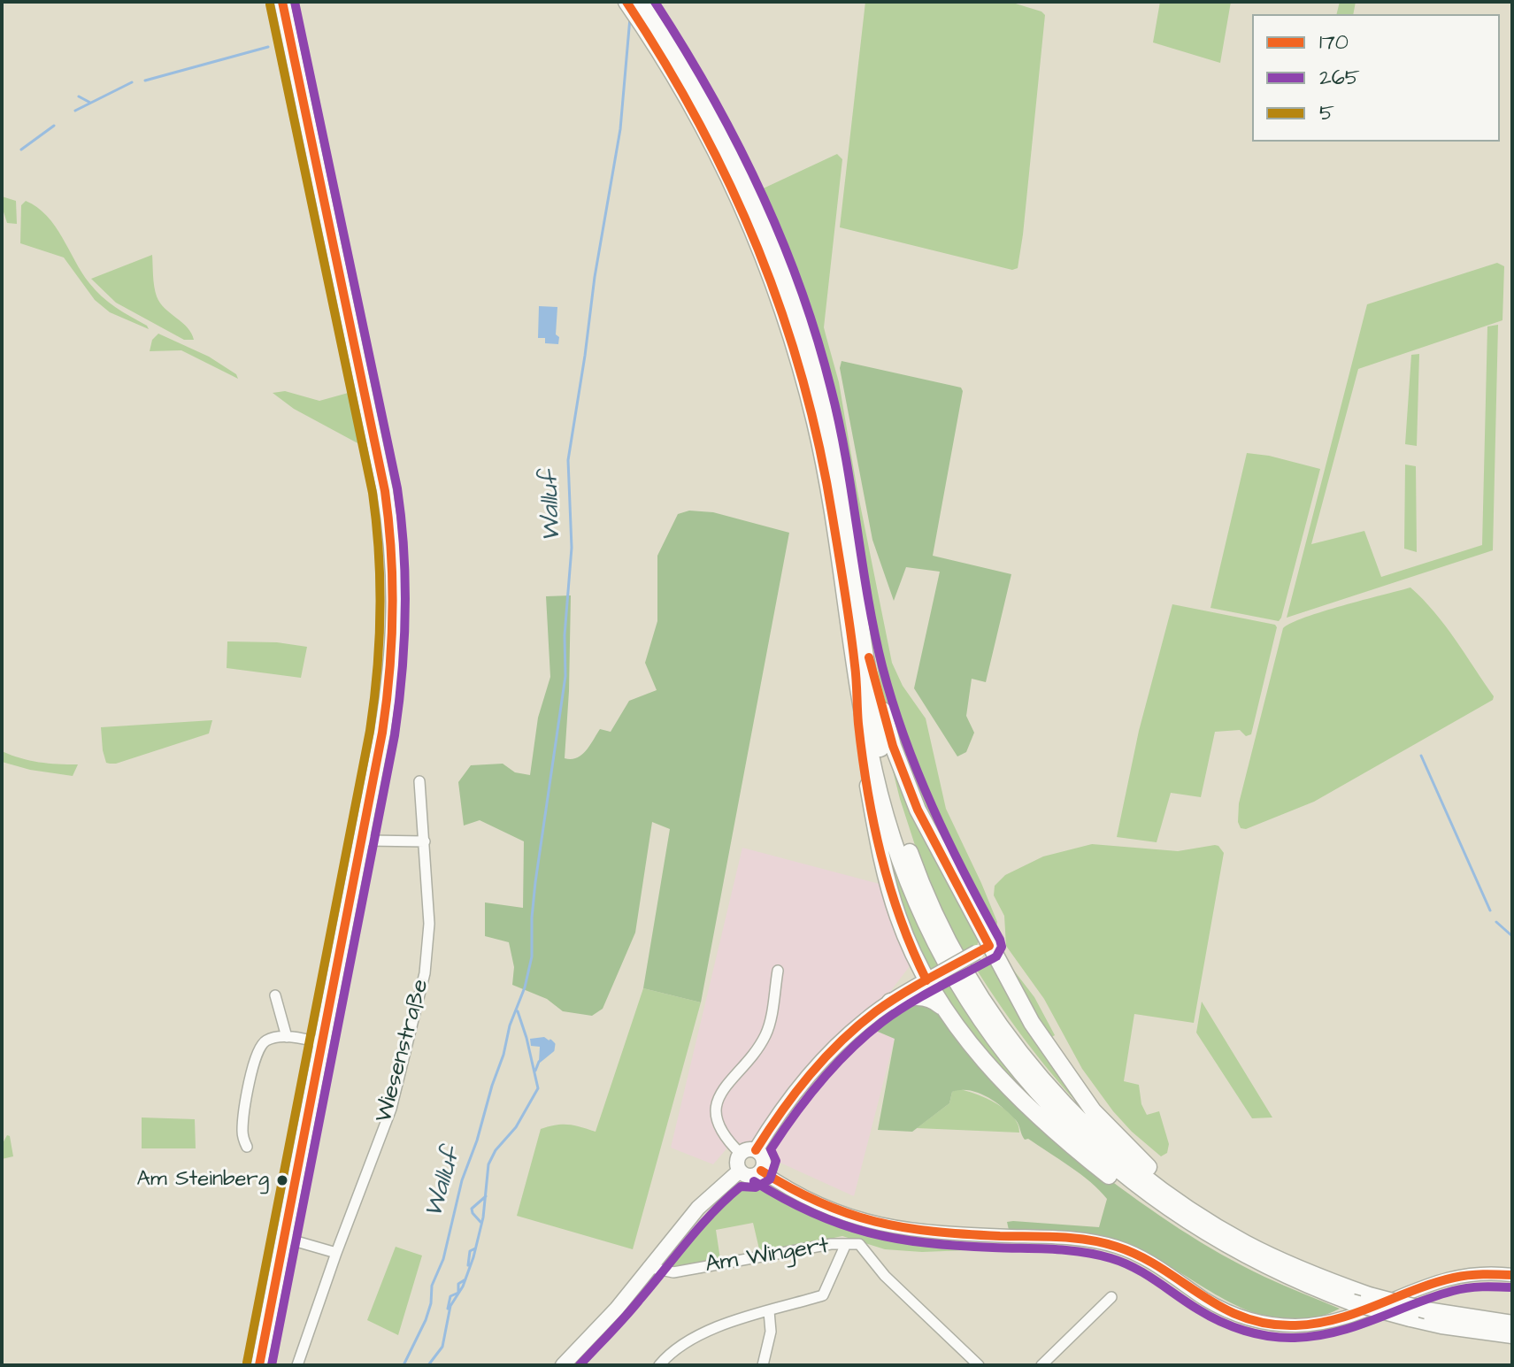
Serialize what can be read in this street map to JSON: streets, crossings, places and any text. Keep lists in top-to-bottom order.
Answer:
{
  "streets": {
    "street": ["Wiesenstraße", "Am Wingert"]
  },
  "water": ["Walluf"],
  "places": ["Am Steinberg"],
  "lines": ["transit line 170", "transit line 265", "transit line 5"],
  "legend": ["170", "265", "5"]
}
